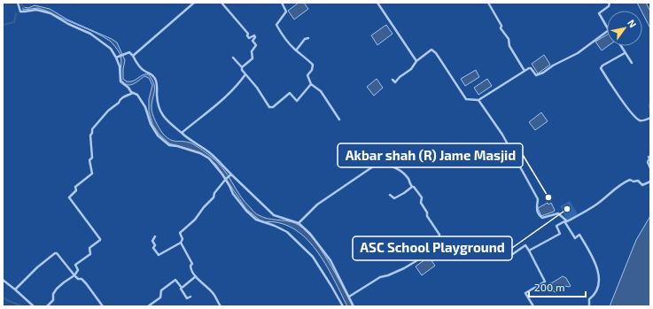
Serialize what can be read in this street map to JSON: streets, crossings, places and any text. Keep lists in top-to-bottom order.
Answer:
{
  "places": ["Akbar shah (R) Jame Masjid", "ASC School Playground"],
  "scale_bar": "200 m",
  "north": "top right"
}
